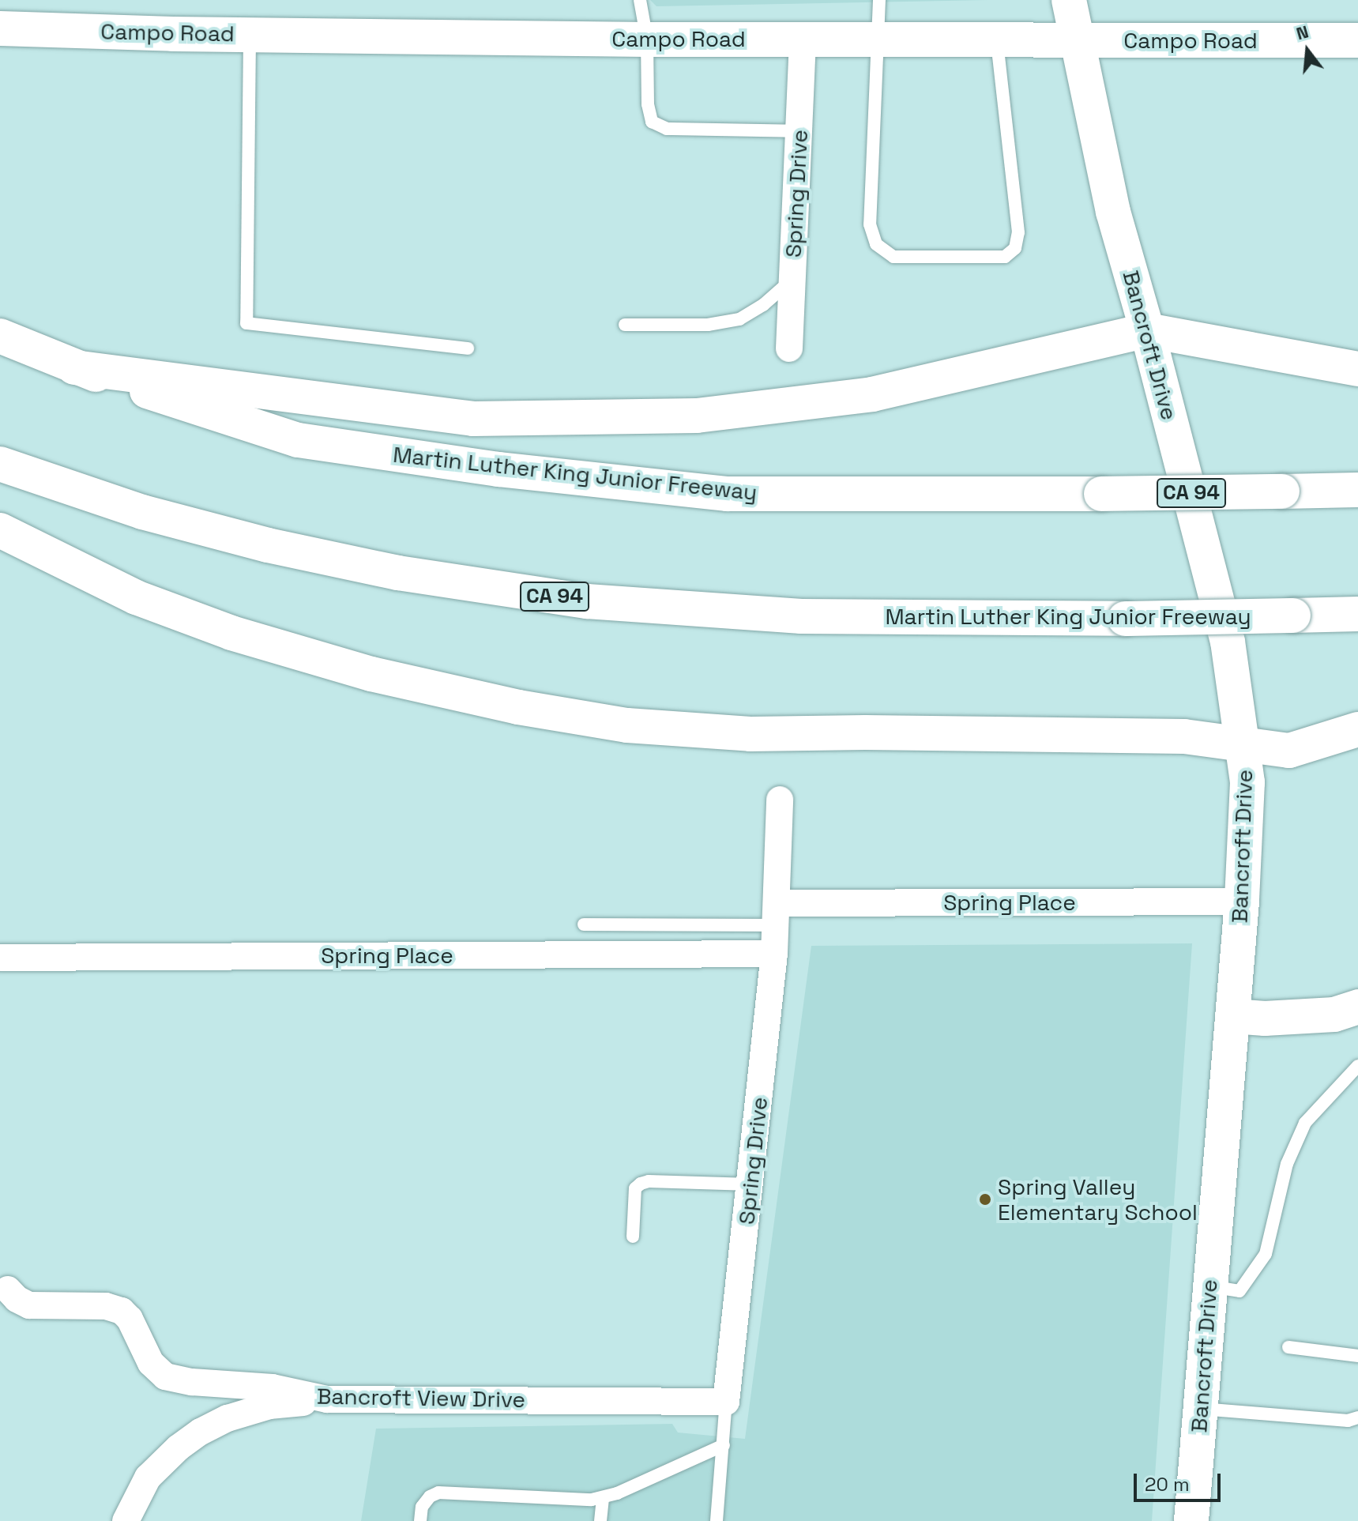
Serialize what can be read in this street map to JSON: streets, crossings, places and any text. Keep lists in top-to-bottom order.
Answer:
{
  "streets": {
    "main road": [
      "Campo Road",
      "Bancroft Drive",
      "Martin Luther King Junior Freeway",
      "CA 94"
    ],
    "street": ["Spring Drive", "Spring Place", "Bancroft View Drive"]
  },
  "crossings": [
    ["Campo Road", "Spring Drive"],
    ["Campo Road", "Bancroft Drive"],
    ["Spring Drive", "Spring Place"],
    ["Spring Drive", "Bancroft View Drive"],
    ["Bancroft Drive", "Spring Place"]
  ],
  "places": ["Spring Valley Elementary School"],
  "scale_bar": "20 m",
  "north": "top"
}
